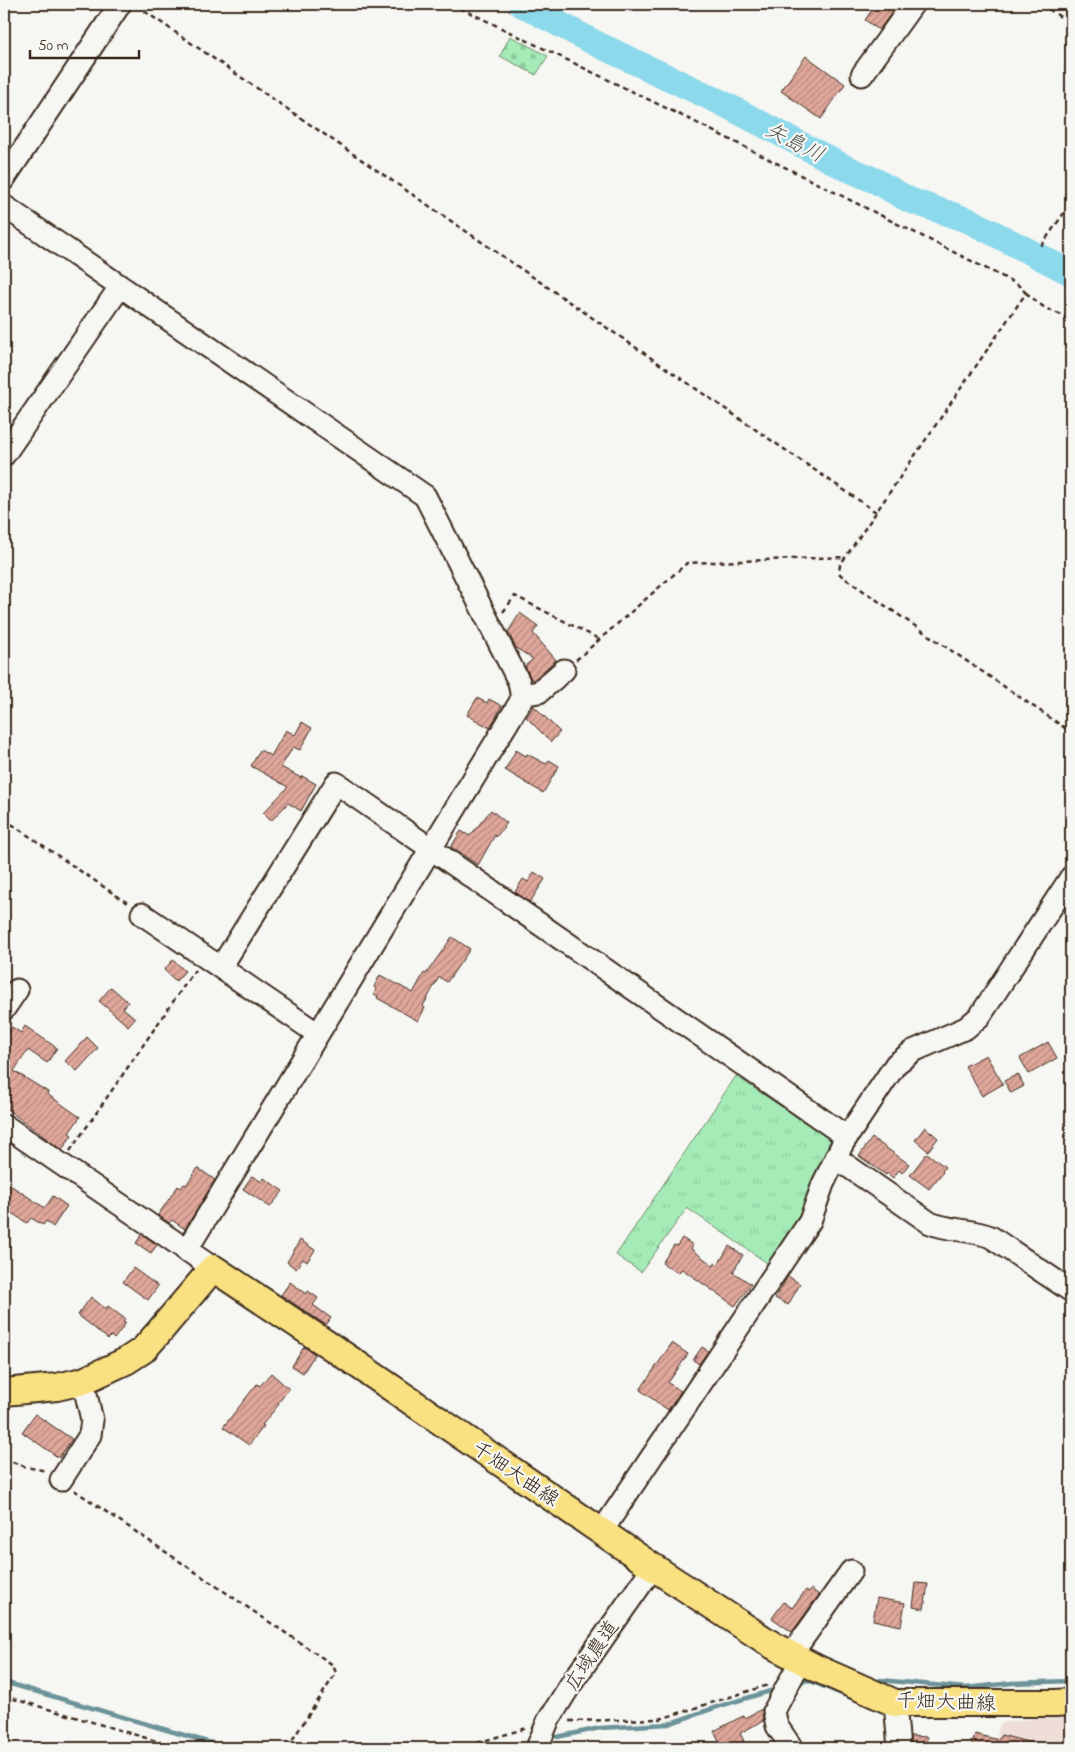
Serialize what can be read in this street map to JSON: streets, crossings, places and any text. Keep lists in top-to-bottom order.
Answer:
{
  "streets": {
    "main road": ["千畑大曲線"],
    "street": ["広域農道"]
  },
  "crossings": [
    ["千畑大曲線", "広域農道"]
  ],
  "water": ["矢島川"],
  "scale_bar": "50 m"
}
